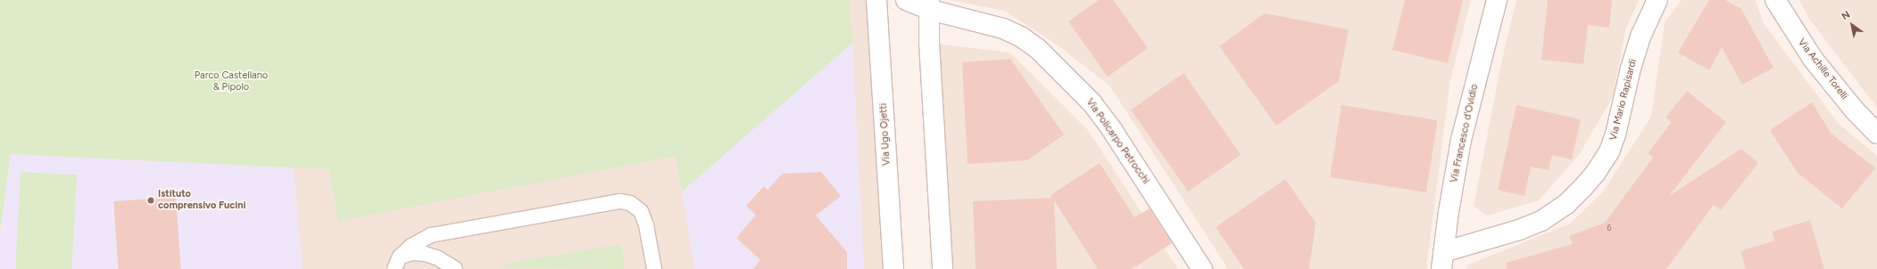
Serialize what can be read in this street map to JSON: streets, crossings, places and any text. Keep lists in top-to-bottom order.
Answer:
{
  "streets": {
    "street": [
      "Via Achille Torelli",
      "Via Mario Rapisardi",
      "Via Francesco d'Ovidio",
      "Via Ugo Ojetti",
      "Via Policarpo Petrocchi"
    ]
  },
  "crossings": [
    ["Via Mario Rapisardi", "Via Francesco d'Ovidio"]
  ],
  "parks": ["Parco Castellano & Pipolo"],
  "places": ["Istituto comprensivo Fucini"],
  "house_numbers": ["6"],
  "north": "top left"
}
